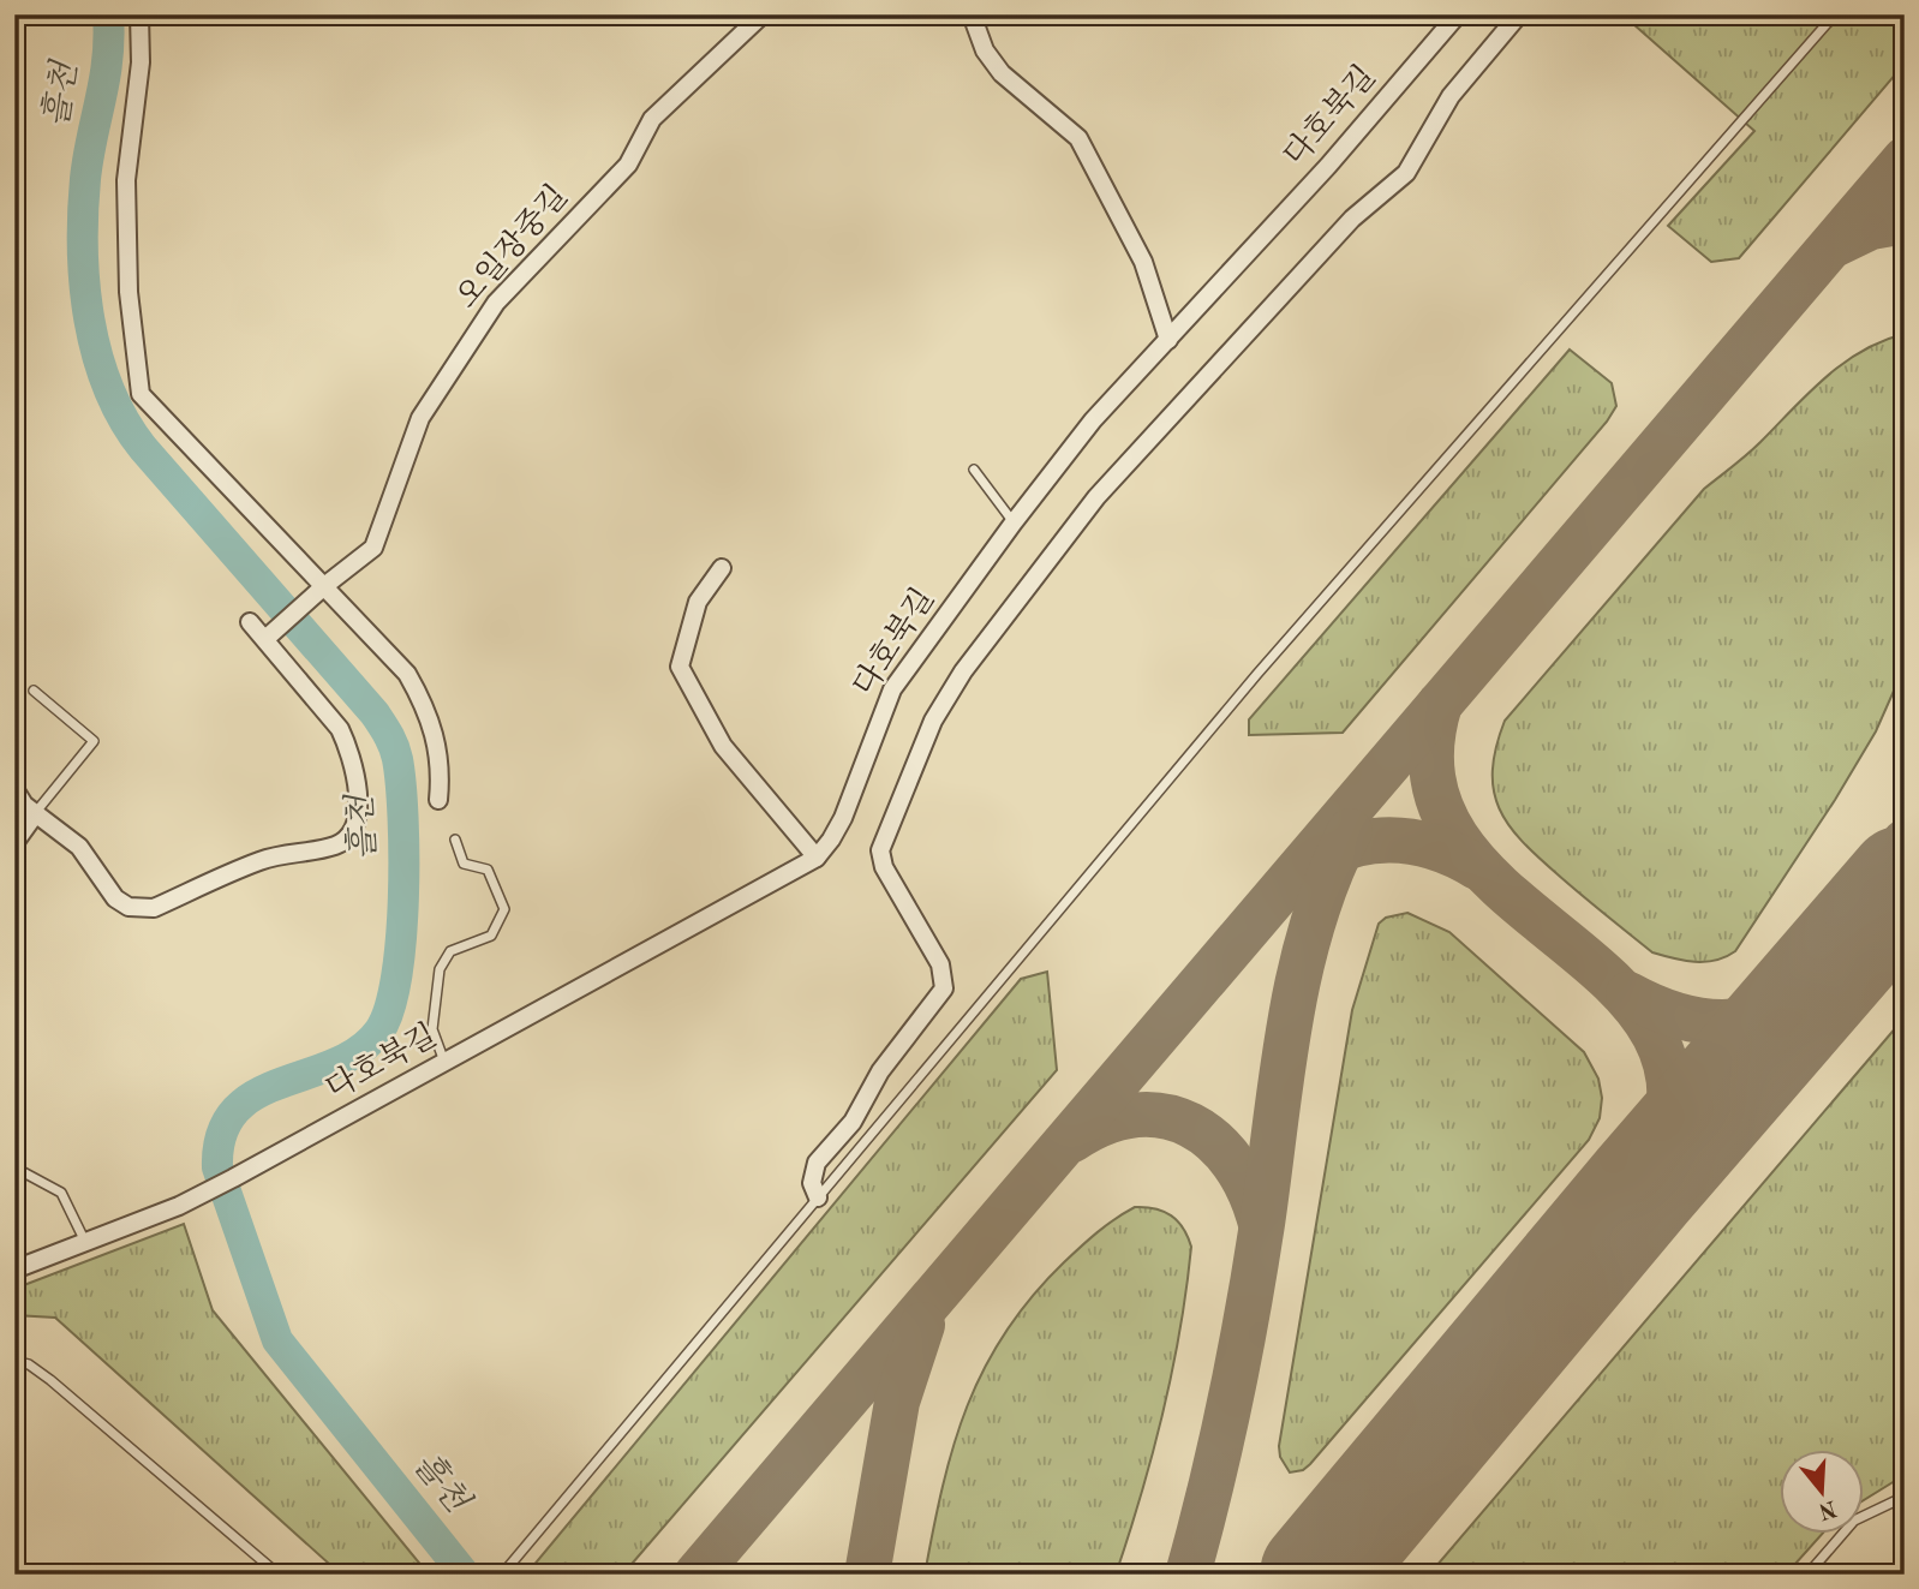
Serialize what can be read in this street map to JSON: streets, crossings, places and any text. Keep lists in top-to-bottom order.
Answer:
{
  "streets": {
    "street": ["다호북길", "오일장중길"]
  },
  "water": ["흘천"],
  "north": "bottom"
}
